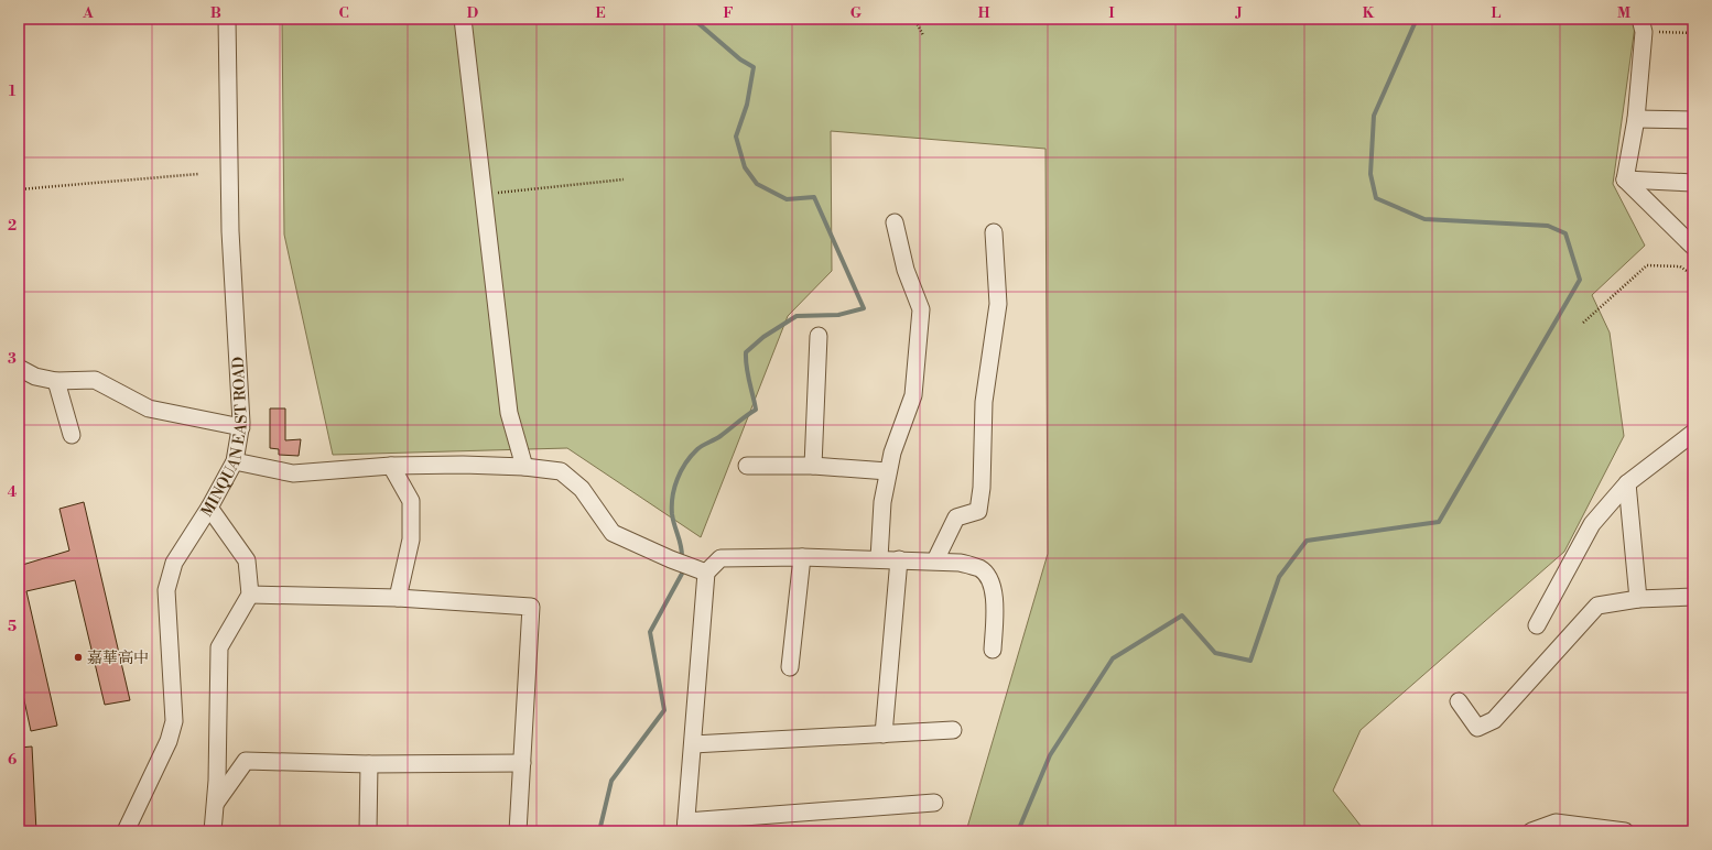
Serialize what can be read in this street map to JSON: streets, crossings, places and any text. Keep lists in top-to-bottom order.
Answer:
{
  "streets": {
    "street": ["MINQUAN EAST ROAD"]
  },
  "places": ["嘉華高中"],
  "grid": {
    "columns": [
      "A",
      "B",
      "C",
      "D",
      "E",
      "F",
      "G",
      "H",
      "I",
      "J",
      "K",
      "L",
      "M"
    ],
    "rows": [
      "1",
      "2",
      "3",
      "4",
      "5",
      "6"
    ]
  }
}
